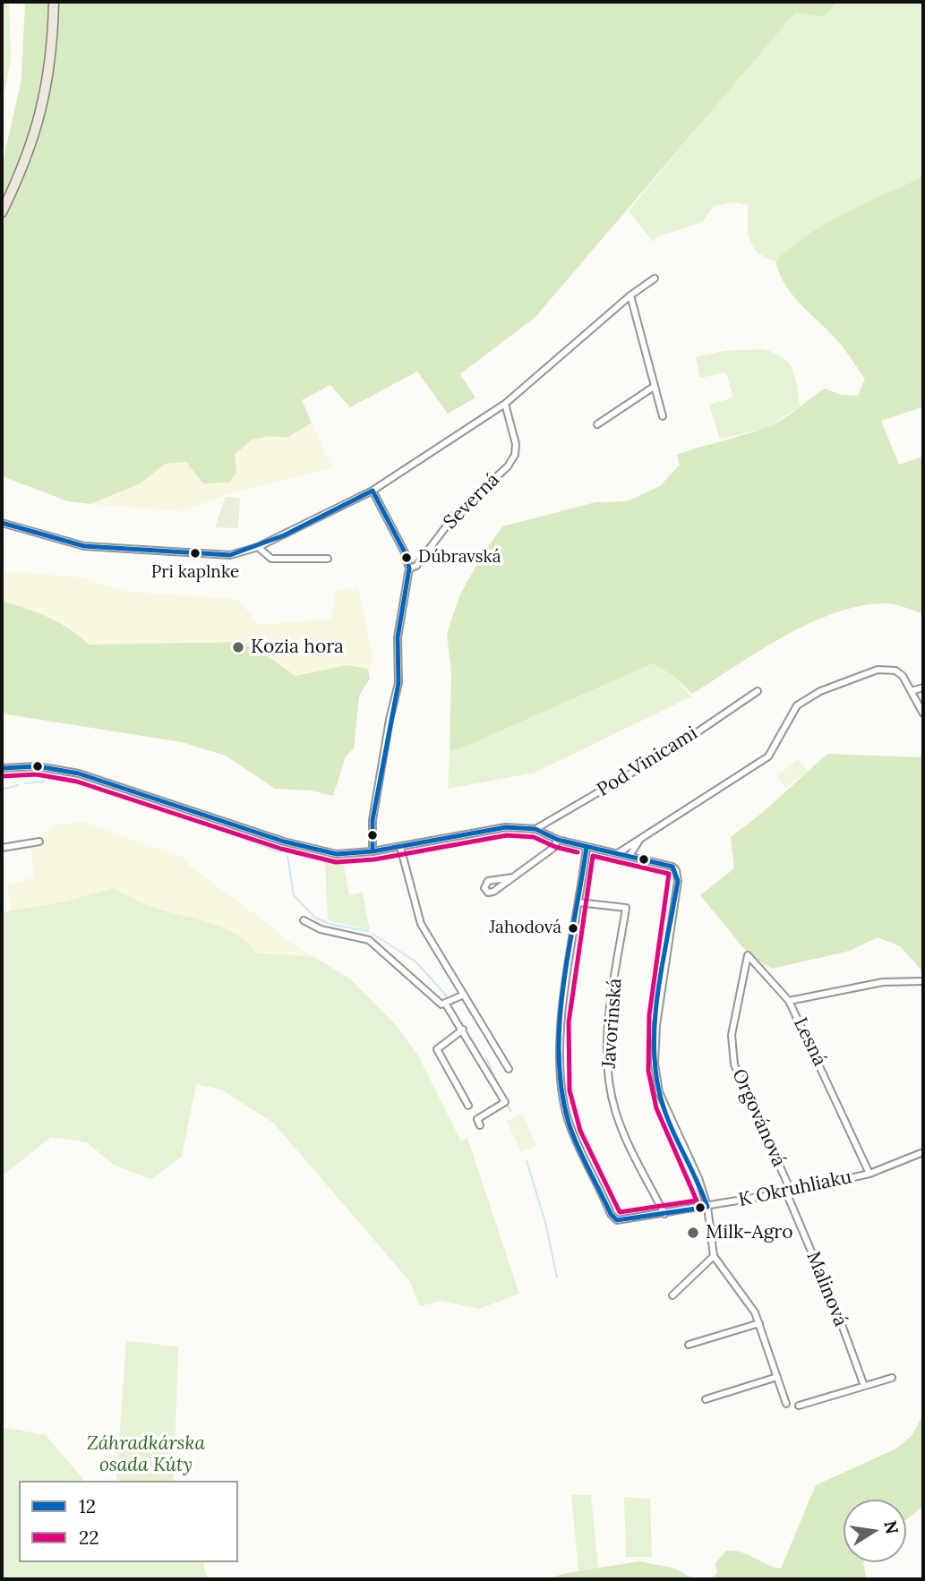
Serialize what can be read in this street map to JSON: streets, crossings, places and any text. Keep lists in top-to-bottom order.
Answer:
{
  "streets": {
    "street": [
      "Severná",
      "Pod Vinicami",
      "Javorinská",
      "Lesná",
      "Orgovánová",
      "K Okruhliaku",
      "Malinová"
    ]
  },
  "crossings": [
    ["Javorinská", "K Okruhliaku"],
    ["Lesná", "Orgovánová"],
    ["Lesná", "K Okruhliaku"],
    ["Orgovánová", "K Okruhliaku"],
    ["Orgovánová", "Malinová"],
    ["K Okruhliaku", "Malinová"]
  ],
  "parks": ["Záhradkárska osada Kúty"],
  "places": [
    "Pri kaplnke",
    "Dúbravská",
    "Kozia hora",
    "Jahodová",
    "Milk-Agro"
  ],
  "lines": ["transit line 12", "transit line 22"],
  "legend": ["12", "22"],
  "north": "right"
}
